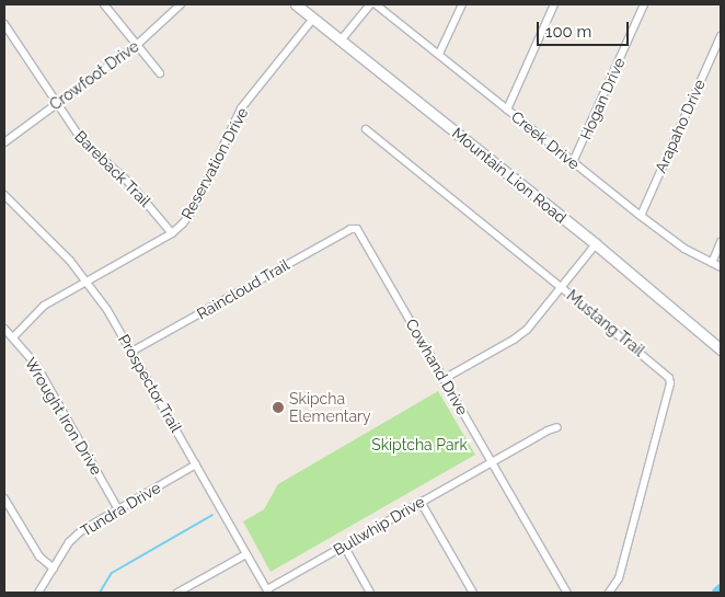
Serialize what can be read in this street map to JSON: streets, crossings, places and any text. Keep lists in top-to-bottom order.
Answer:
{
  "streets": {
    "street": [
      "Crowfoot Drive",
      "Hogan Drive",
      "Arapaho Drive",
      "Creek Drive",
      "Reservation Drive",
      "Bareback Trail",
      "Mountain Lion Road",
      "Raincloud Trail",
      "Mustang Trail",
      "Cowhand Drive",
      "Prospector Trail",
      "Wrought Iron Drive",
      "Tundra Drive",
      "Bullwhip Drive"
    ]
  },
  "crossings": [
    ["Crowfoot Drive", "Bareback Trail"],
    ["Hogan Drive", "Creek Drive"],
    ["Arapaho Drive", "Creek Drive"],
    ["Reservation Drive", "Bareback Trail"],
    ["Reservation Drive", "Mountain Lion Road"],
    ["Reservation Drive", "Prospector Trail"],
    ["Reservation Drive", "Wrought Iron Drive"],
    ["Raincloud Trail", "Cowhand Drive"],
    ["Raincloud Trail", "Prospector Trail"],
    ["Cowhand Drive", "Bullwhip Drive"],
    ["Prospector Trail", "Tundra Drive"],
    ["Prospector Trail", "Bullwhip Drive"],
    ["Wrought Iron Drive", "Tundra Drive"]
  ],
  "parks": ["Skiptcha Park"],
  "places": ["Skipcha Elementary"],
  "scale_bar": "100 m"
}
